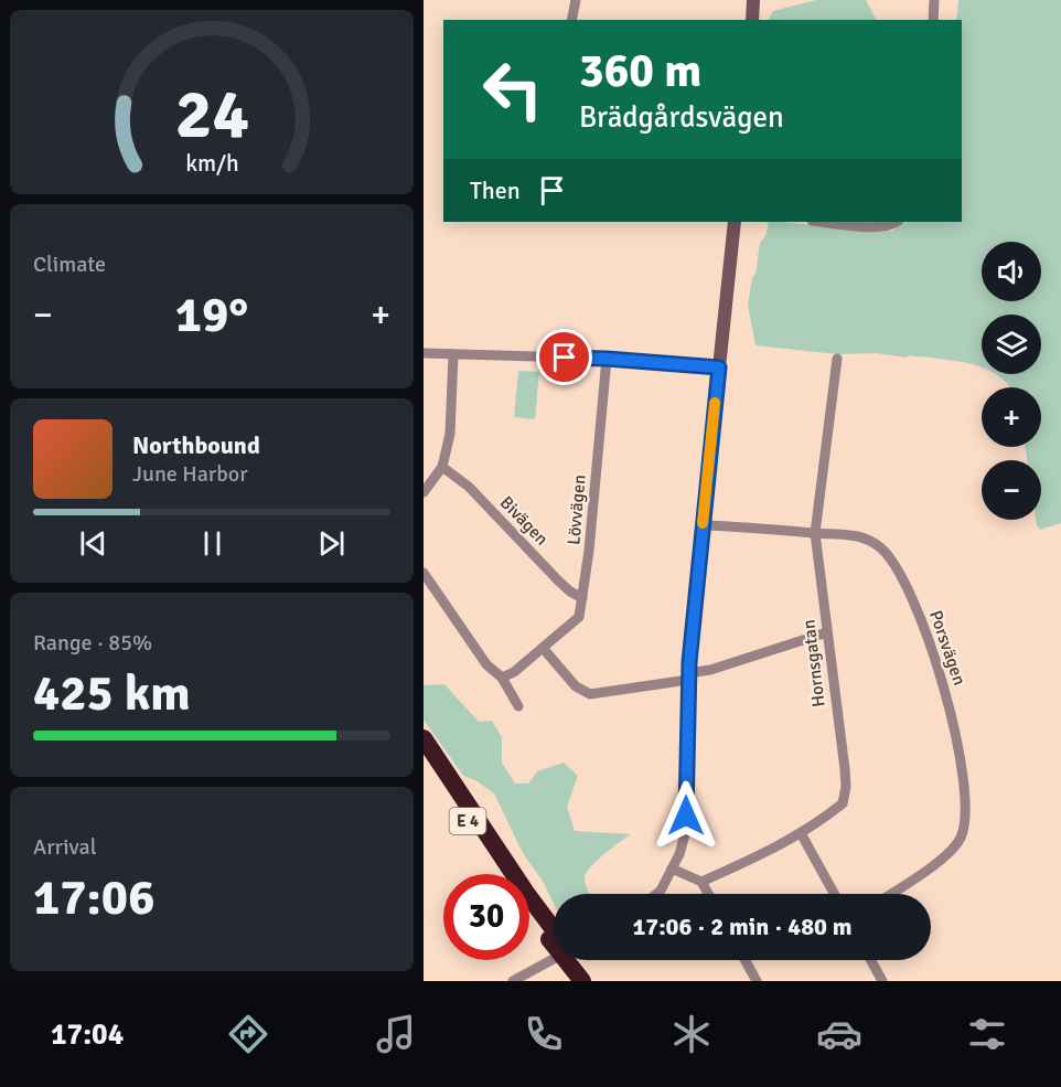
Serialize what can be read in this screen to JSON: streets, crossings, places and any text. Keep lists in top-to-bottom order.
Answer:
{
  "streets": {
    "highway": ["E 4"],
    "street": [
      "Lövvägen",
      "Bivägen",
      "Porsvägen",
      "Hornsgatan"
    ]
  },
  "crossings": [
    ["Lövvägen", "Bivägen"],
    ["Porsvägen", "Hornsgatan"]
  ],
  "page": {
    "turn": ["360 m", "Brädgårdsvägen"],
    "then": "Then",
    "tile": [
      "Climate",
      ["Range · 85%", "425 km"],
      ["Arrival", "17:06"]
    ],
    "map_buttons": ["+", "−"],
    "heat": ["−", "19°", "+"],
    "song": ["Northbound", "June Harbor"],
    "limit": "30",
    "trip": "17:06 · 2 min · 480 m",
    "tabs": "17:04",
    "gauge": ["24", "km/h"]
  }
}
